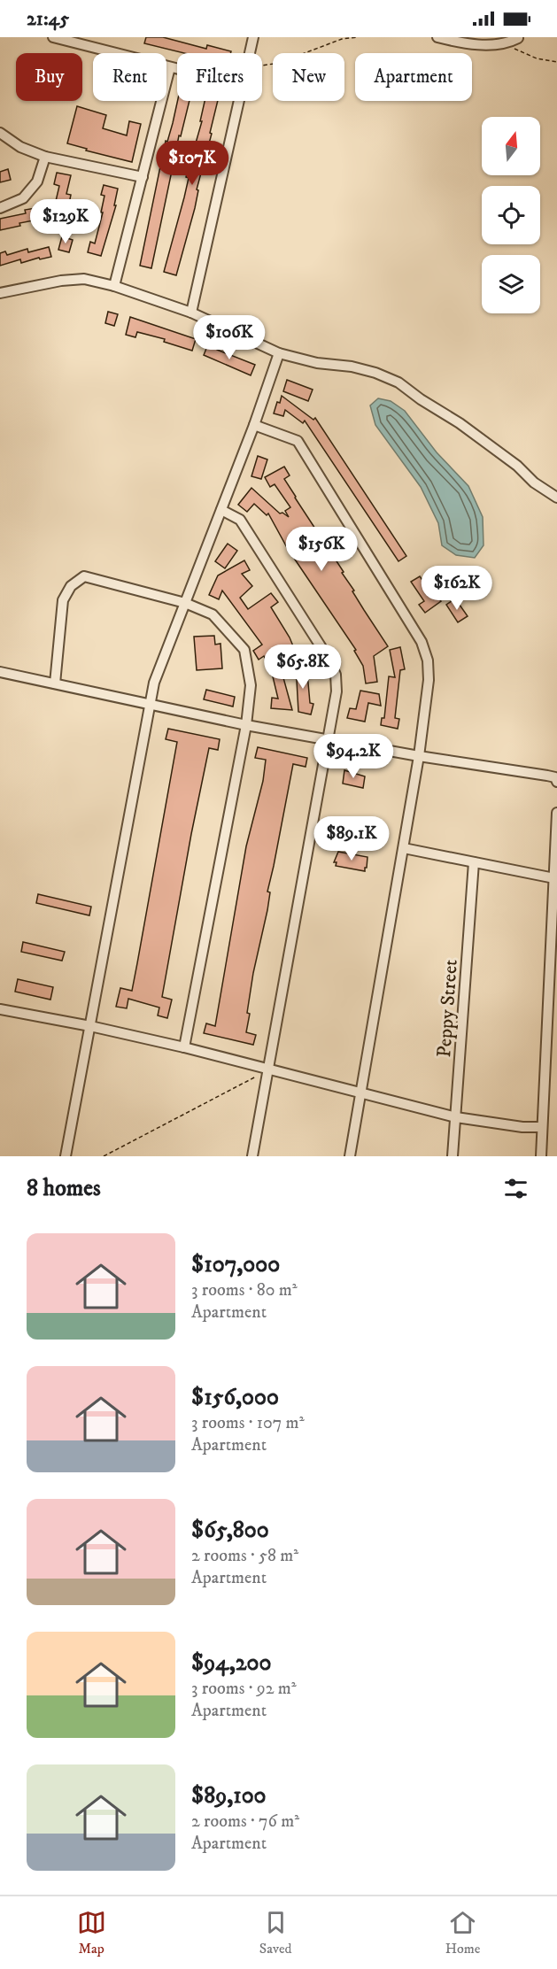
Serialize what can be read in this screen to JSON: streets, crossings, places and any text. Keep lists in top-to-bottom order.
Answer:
{
  "streets": {
    "street": ["Peppy Street"]
  },
  "north": "top",
  "page": {
    "status": "21:45",
    "chip": [
      "Buy",
      "Rent",
      "Filters",
      "New",
      "Apartment"
    ],
    "price": [
      "$107K",
      "$129K",
      "$106K",
      "$156K",
      "$162K",
      "$65.8K",
      "$94.2K",
      "$89.1K"
    ],
    "heading": "8 homes",
    "list": [
      {
        "name": "$107,000",
        "note": "3 rooms · 80 m² · Apartment"
      },
      {
        "name": "$156,000",
        "note": "3 rooms · 107 m² · Apartment"
      },
      {
        "name": "$65,800",
        "note": "2 rooms · 58 m² · Apartment"
      },
      {
        "name": "$94,200",
        "note": "3 rooms · 92 m² · Apartment"
      },
      {
        "name": "$89,100",
        "note": "2 rooms · 76 m² · Apartment"
      }
    ],
    "tabs": ["Map", "Saved", "Home"]
  }
}
